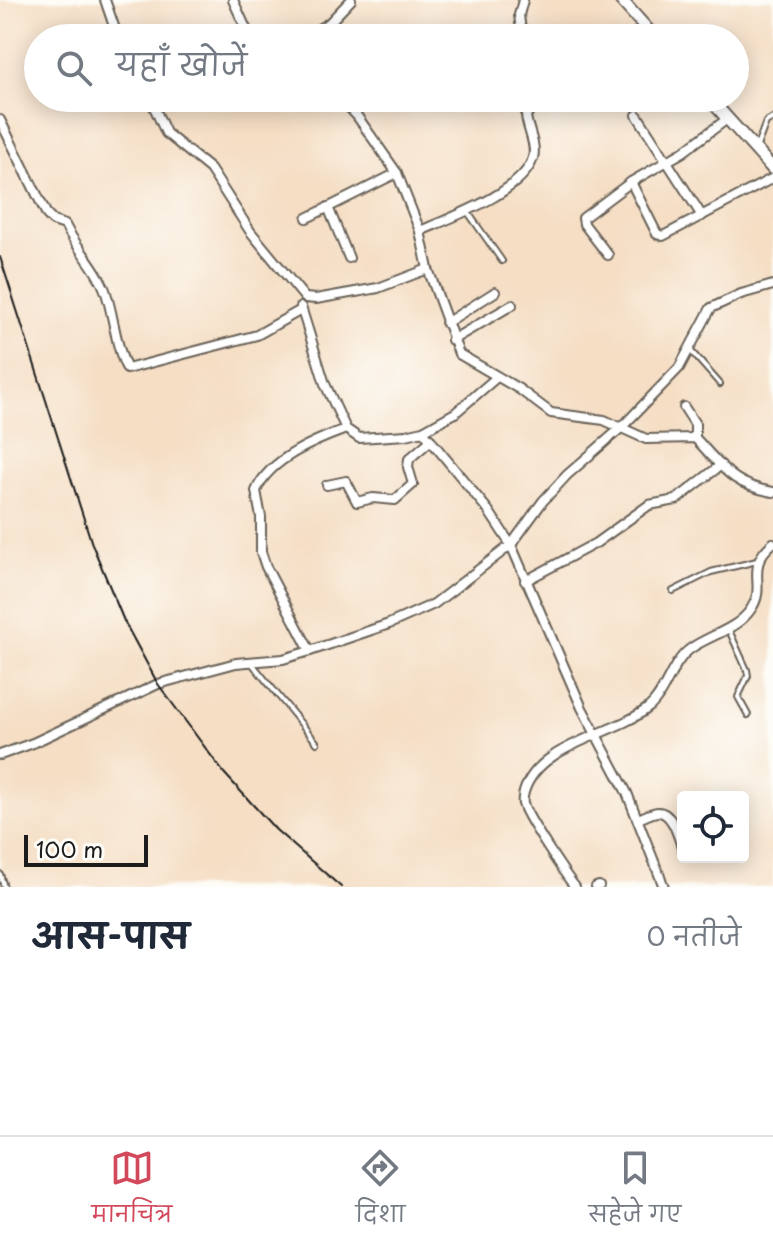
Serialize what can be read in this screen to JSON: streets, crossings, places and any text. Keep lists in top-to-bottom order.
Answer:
{
  "scale_bar": "100 m",
  "page": {
    "search": "यहाँ खोजें",
    "scale": "100 m",
    "heading": ["आस-पास", "0 नतीजे"],
    "nav": ["मानचित्र", "दिशा", "सहेजे गए"]
  }
}
